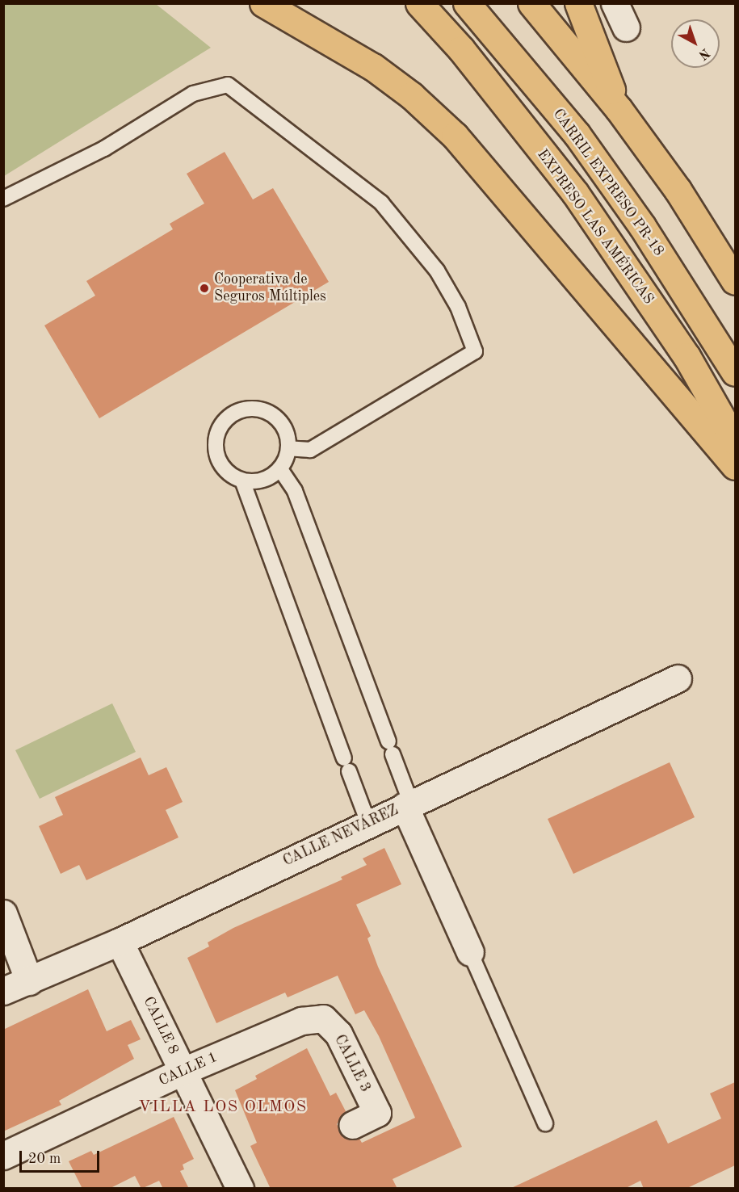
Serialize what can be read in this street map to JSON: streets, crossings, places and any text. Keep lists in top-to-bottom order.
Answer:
{
  "streets": {
    "highway": ["CARRIL EXPRESO PR-18", "EXPRESO LAS AMÉRICAS"],
    "street": [
      "CALLE NEVÁREZ",
      "CALLE 8",
      "CALLE 3",
      "CALLE 1"
    ]
  },
  "crossings": [
    ["CALLE NEVÁREZ", "CALLE 8"],
    ["CALLE 8", "CALLE 1"],
    ["CALLE 3", "CALLE 1"]
  ],
  "districts": ["VILLA LOS OLMOS"],
  "places": ["Cooperativa de Seguros Múltiples"],
  "scale_bar": "20 m",
  "north": "bottom right"
}
